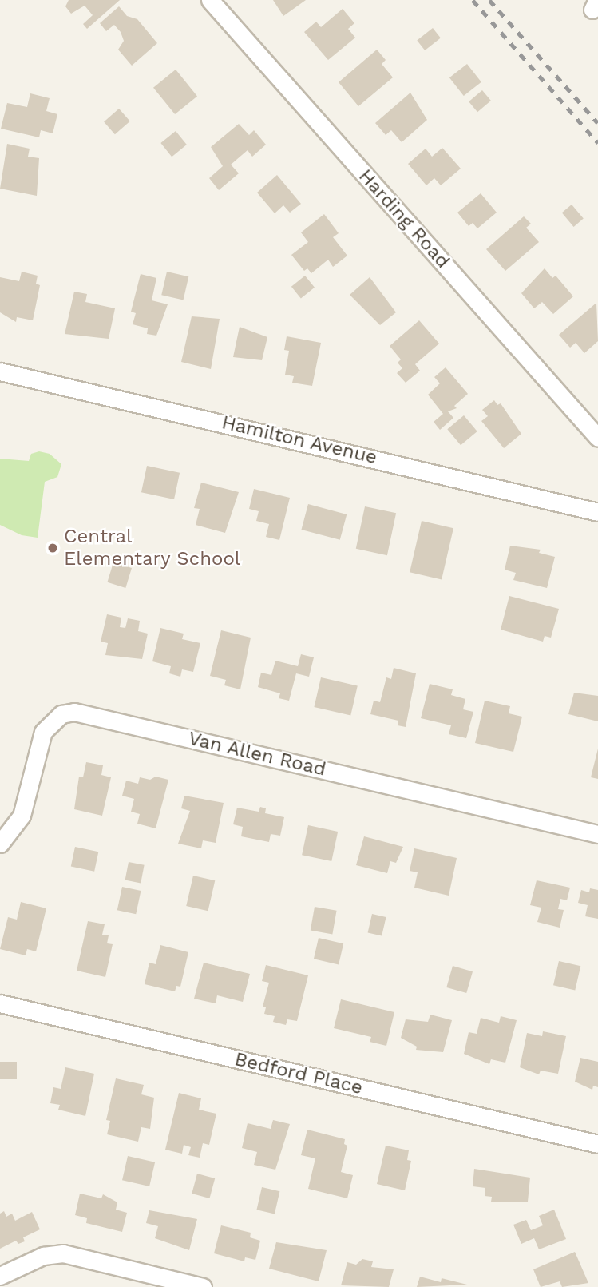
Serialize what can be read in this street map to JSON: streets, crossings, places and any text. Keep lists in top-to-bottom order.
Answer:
{
  "streets": {
    "street": [
      "Harding Road",
      "Hamilton Avenue",
      "Van Allen Road",
      "Bedford Place"
    ]
  },
  "places": ["Central Elementary School"]
}
